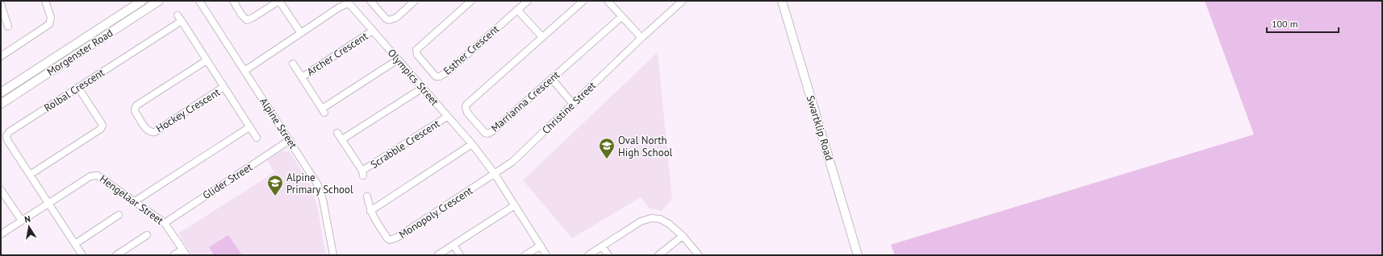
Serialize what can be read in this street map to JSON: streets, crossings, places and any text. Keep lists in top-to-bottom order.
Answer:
{
  "streets": {
    "main road": ["Morgenster Road", "Swartklip Road"],
    "street": [
      "Esther Crescent",
      "Archer Crescent",
      "Olympics Street",
      "Rolbal Crescent",
      "Marrianna Crescent",
      "Christine Street",
      "Hockey Crescent",
      "Alpine Street",
      "Scrabble Crescent",
      "Glider Street",
      "Hengelaar Street",
      "Monopoly Crescent"
    ]
  },
  "crossings": [
    ["Archer Crescent", "Olympics Street"],
    ["Olympics Street", "Christine Street"],
    ["Olympics Street", "Alpine Street"],
    ["Olympics Street", "Scrabble Crescent"],
    ["Olympics Street", "Monopoly Crescent"],
    ["Rolbal Crescent", "Hockey Crescent"],
    ["Christine Street", "Monopoly Crescent"],
    ["Alpine Street", "Glider Street"],
    ["Glider Street", "Hengelaar Street"]
  ],
  "places": {
    "school or university": ["Oval North High School", "Alpine Primary School"]
  },
  "scale_bar": "100 m",
  "north": "top"
}
